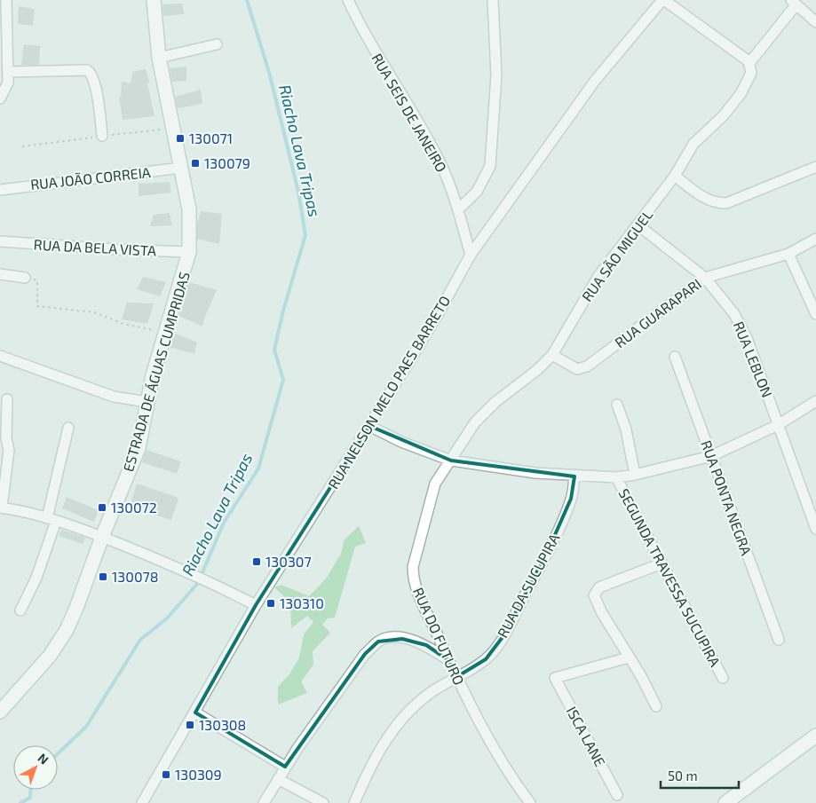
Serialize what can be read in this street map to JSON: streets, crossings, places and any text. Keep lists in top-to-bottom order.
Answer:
{
  "streets": {
    "main road": ["ESTRADA DE ÁGUAS CUMPRIDAS"],
    "street": [
      "RUA SEIS DE JANEIRO",
      "RUA JOÃO CORREIA",
      "RUA DA BELA VISTA",
      "RUA SÃO MIGUEL",
      "RUA GUARAPARI",
      "RUA LEBLON",
      "RUA NELSON MELO PAES BARRETO",
      "RUA PONTA NEGRA",
      "SEGUNDA TRAVESSA SUCUPIRA",
      "RUA DA SUCUPIRA",
      "RUA DO FUTURO",
      "ISCA LANE"
    ]
  },
  "crossings": [
    ["RUA SEIS DE JANEIRO", "RUA NELSON MELO PAES BARRETO"],
    ["RUA JOÃO CORREIA", "ESTRADA DE ÁGUAS CUMPRIDAS"],
    ["RUA DA BELA VISTA", "ESTRADA DE ÁGUAS CUMPRIDAS"],
    ["RUA SÃO MIGUEL", "RUA GUARAPARI"],
    ["RUA SÃO MIGUEL", "RUA LEBLON"],
    ["RUA SÃO MIGUEL", "RUA DO FUTURO"],
    ["RUA GUARAPARI", "RUA LEBLON"],
    ["RUA DA SUCUPIRA", "RUA DO FUTURO"]
  ],
  "water": ["Riacho Lava Tripas"],
  "places": {
    "transit": [
      "130071",
      "130079",
      "130072",
      "130307",
      "130078",
      "130310",
      "130308",
      "130309"
    ]
  },
  "scale_bar": "50 m",
  "north": "top right"
}
